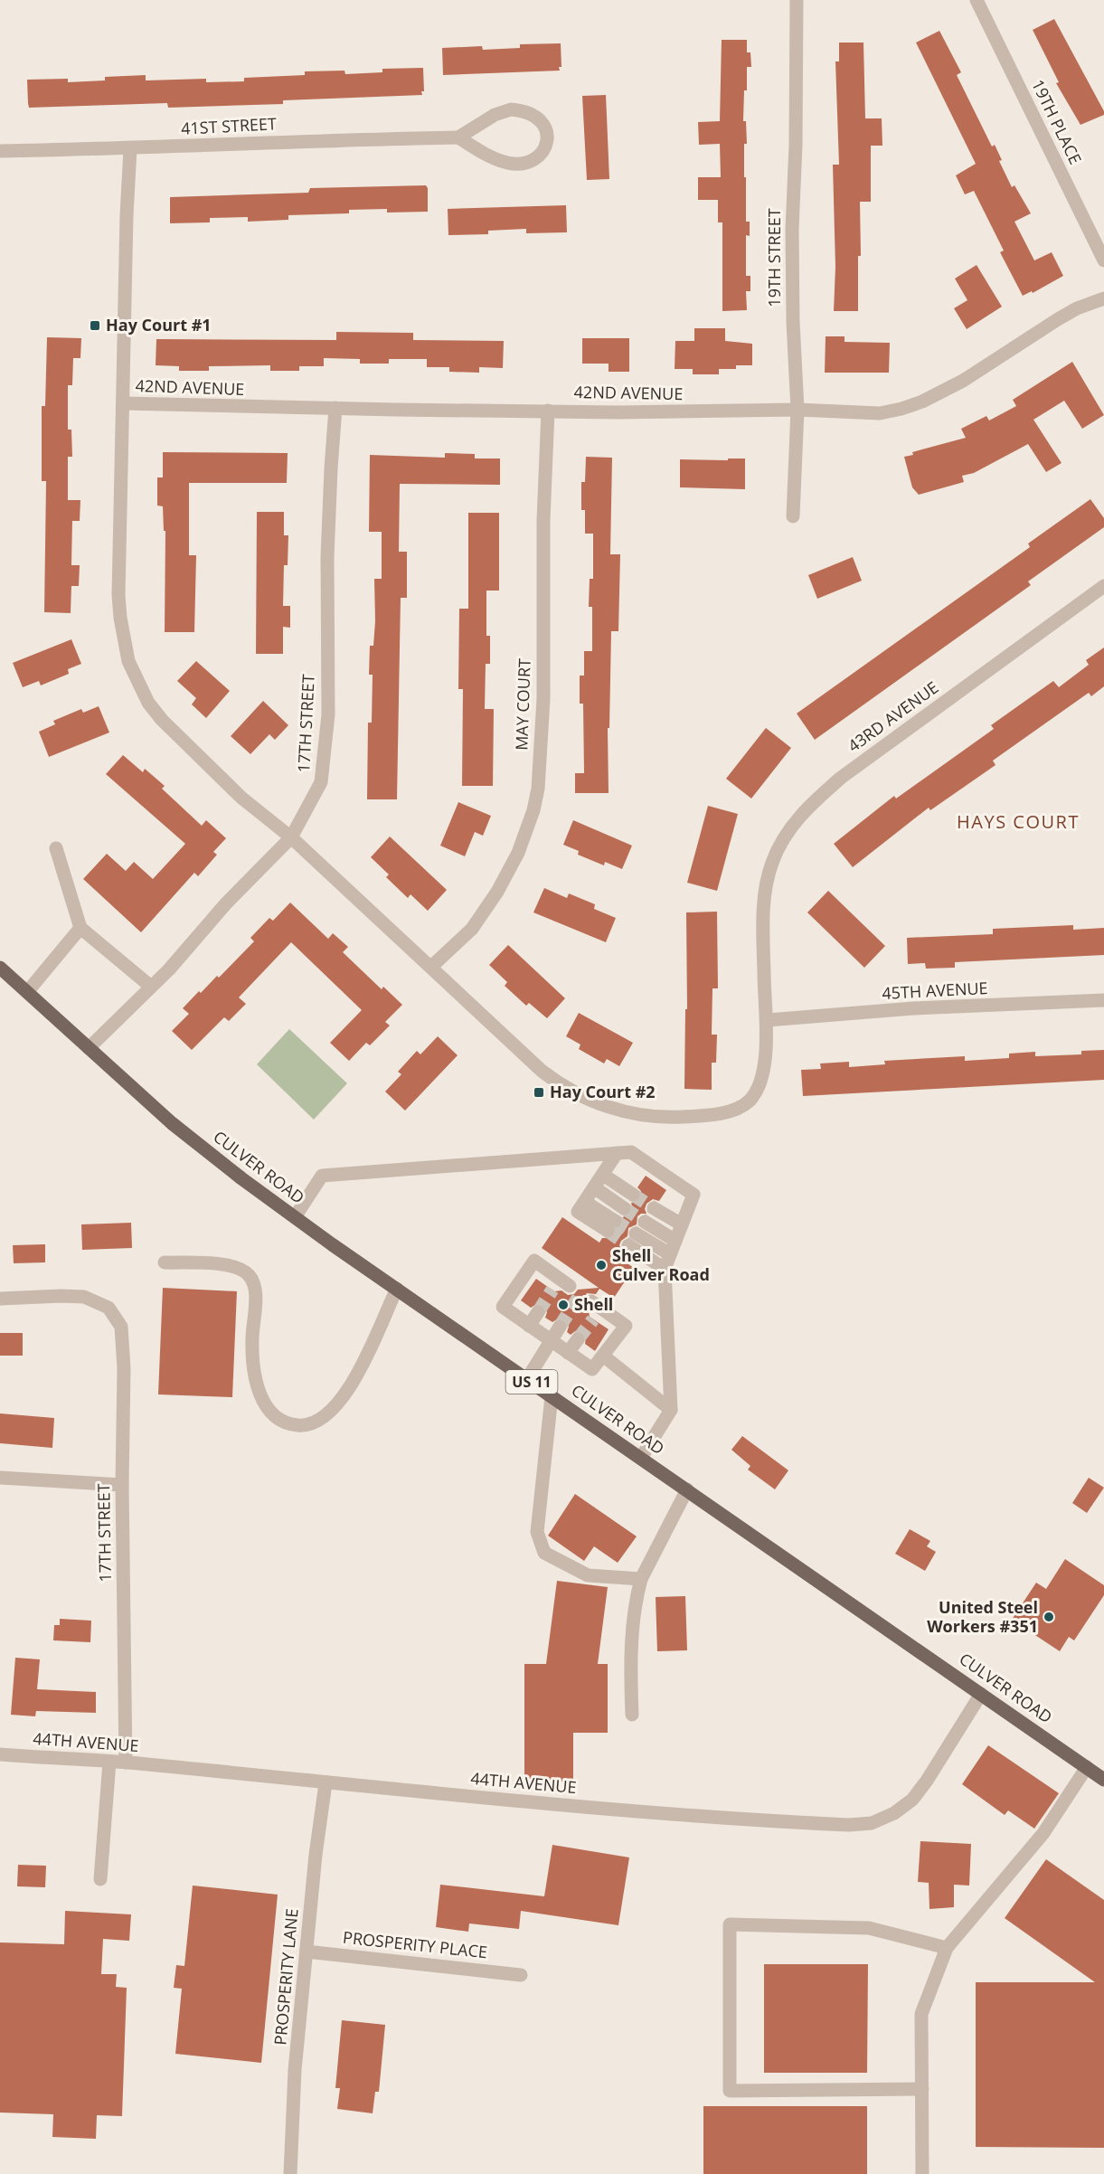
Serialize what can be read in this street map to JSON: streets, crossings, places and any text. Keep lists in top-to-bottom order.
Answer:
{
  "streets": {
    "main road": ["CULVER ROAD", "US 11"],
    "street": [
      "19TH PLACE",
      "41ST STREET",
      "19TH STREET",
      "42ND AVENUE",
      "MAY COURT",
      "43RD AVENUE",
      "17TH STREET",
      "45TH AVENUE",
      "44TH AVENUE",
      "PROSPERITY PLACE",
      "PROSPERITY LANE"
    ]
  },
  "crossings": [
    ["41ST STREET", "43RD AVENUE"],
    ["19TH STREET", "42ND AVENUE"],
    ["42ND AVENUE", "MAY COURT"],
    ["42ND AVENUE", "43RD AVENUE"],
    ["42ND AVENUE", "17TH STREET"],
    ["MAY COURT", "43RD AVENUE"],
    ["43RD AVENUE", "17TH STREET"],
    ["43RD AVENUE", "45TH AVENUE"],
    ["17TH STREET", "CULVER ROAD"],
    ["17TH STREET", "44TH AVENUE"],
    ["CULVER ROAD", "44TH AVENUE"],
    ["44TH AVENUE", "PROSPERITY LANE"],
    ["PROSPERITY PLACE", "PROSPERITY LANE"]
  ],
  "districts": ["HAYS COURT"],
  "places": {
    "transit": ["Hay Court #1", "Hay Court #2"],
    "other": ["Shell Culver Road", "Shell", "United Steel Workers #351"]
  }
}
